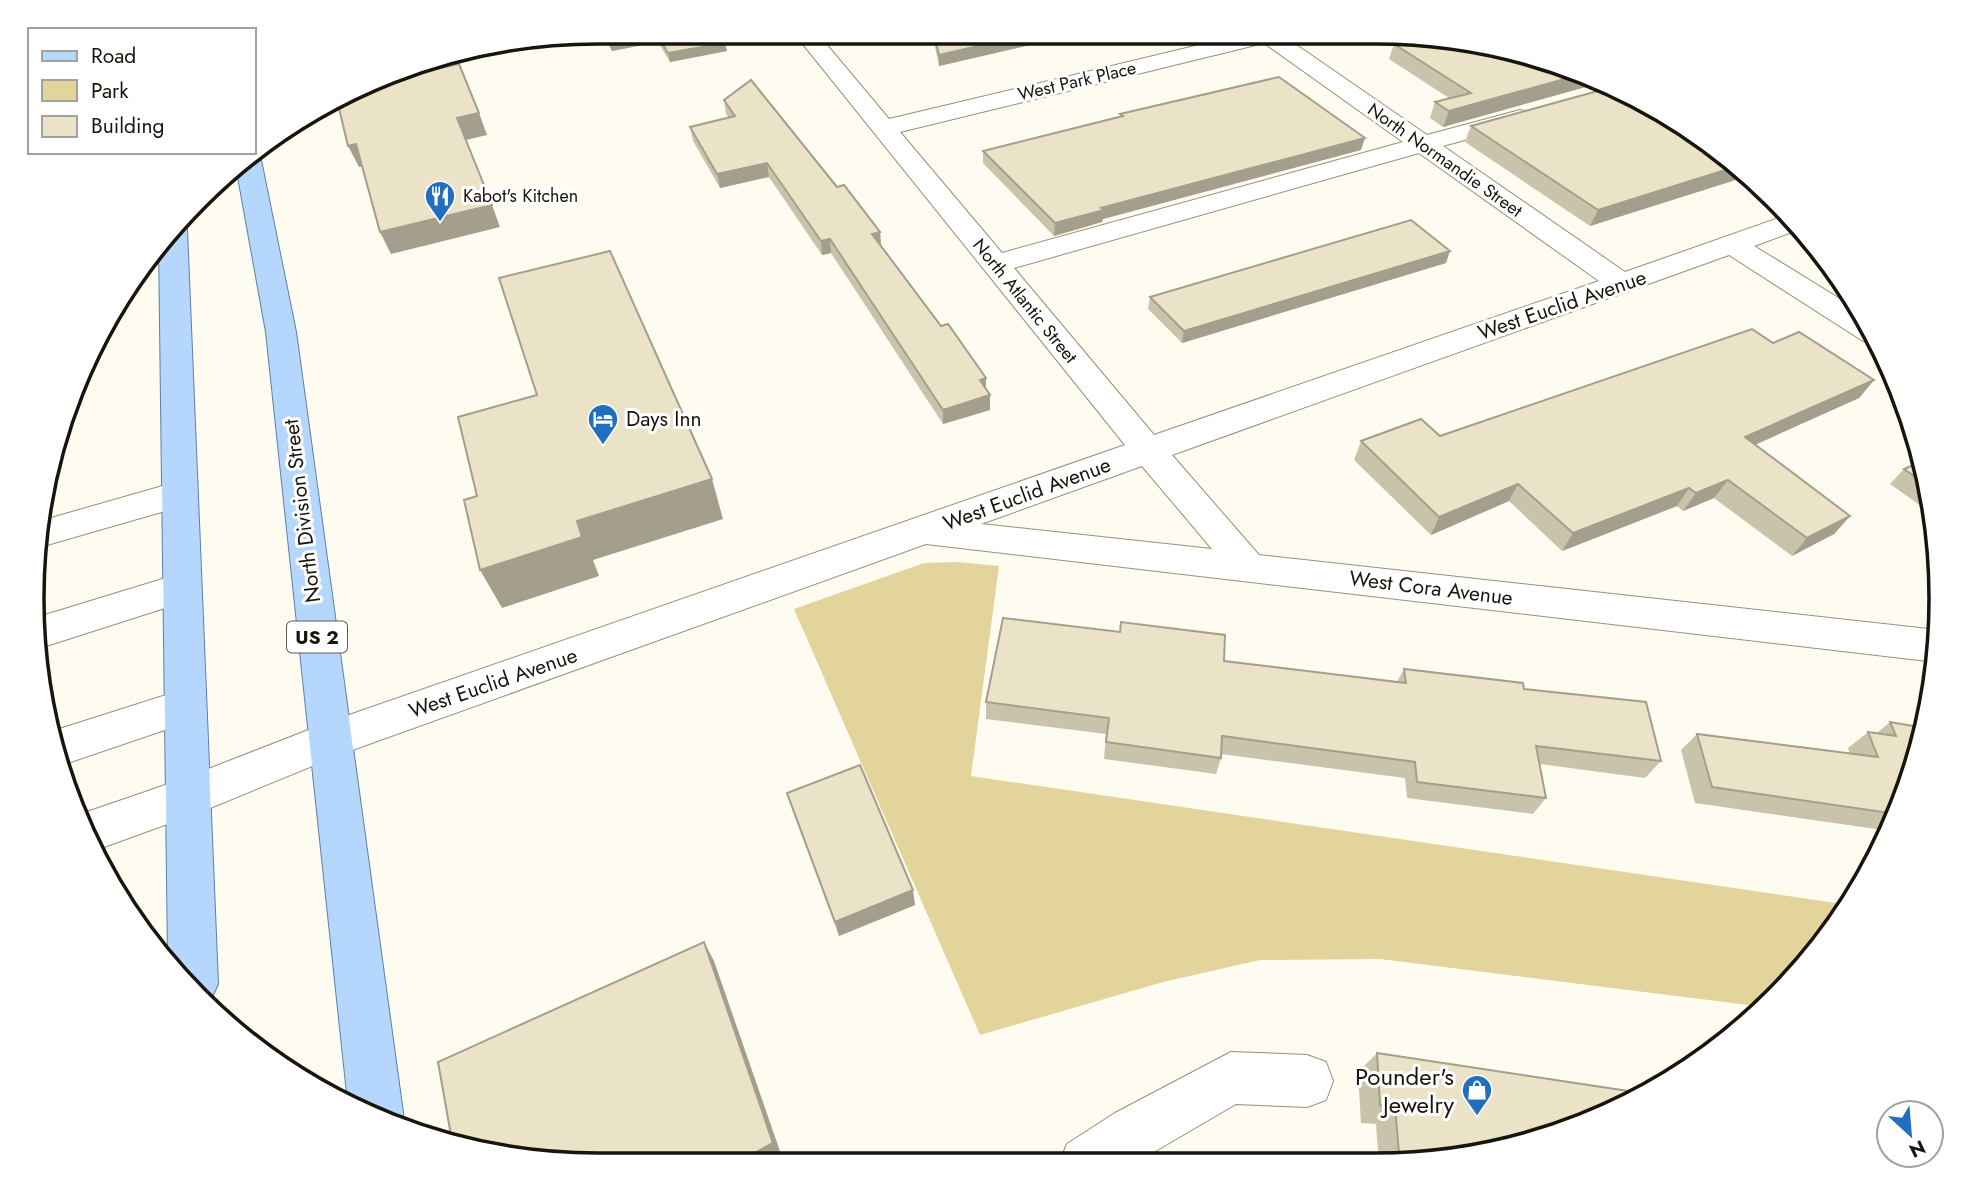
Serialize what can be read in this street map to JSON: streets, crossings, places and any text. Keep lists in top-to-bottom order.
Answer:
{
  "streets": {
    "main road": ["North Division Street", "US 2"],
    "street": [
      "West Park Place",
      "North Normandie Street",
      "North Atlantic Street",
      "West Euclid Avenue",
      "West Cora Avenue"
    ]
  },
  "crossings": [
    ["West Park Place", "North Atlantic Street"],
    ["North Normandie Street", "West Euclid Avenue"],
    ["North Atlantic Street", "West Euclid Avenue"],
    ["North Atlantic Street", "West Cora Avenue"],
    ["West Euclid Avenue", "North Division Street"],
    ["West Euclid Avenue", "West Cora Avenue"]
  ],
  "places": {
    "restaurant": ["Kabot's Kitchen"],
    "hotel": ["Days Inn"],
    "shop": ["Pounder's Jewelry"]
  },
  "legend": ["Road", "Park", "Building"],
  "north": "bottom right"
}
